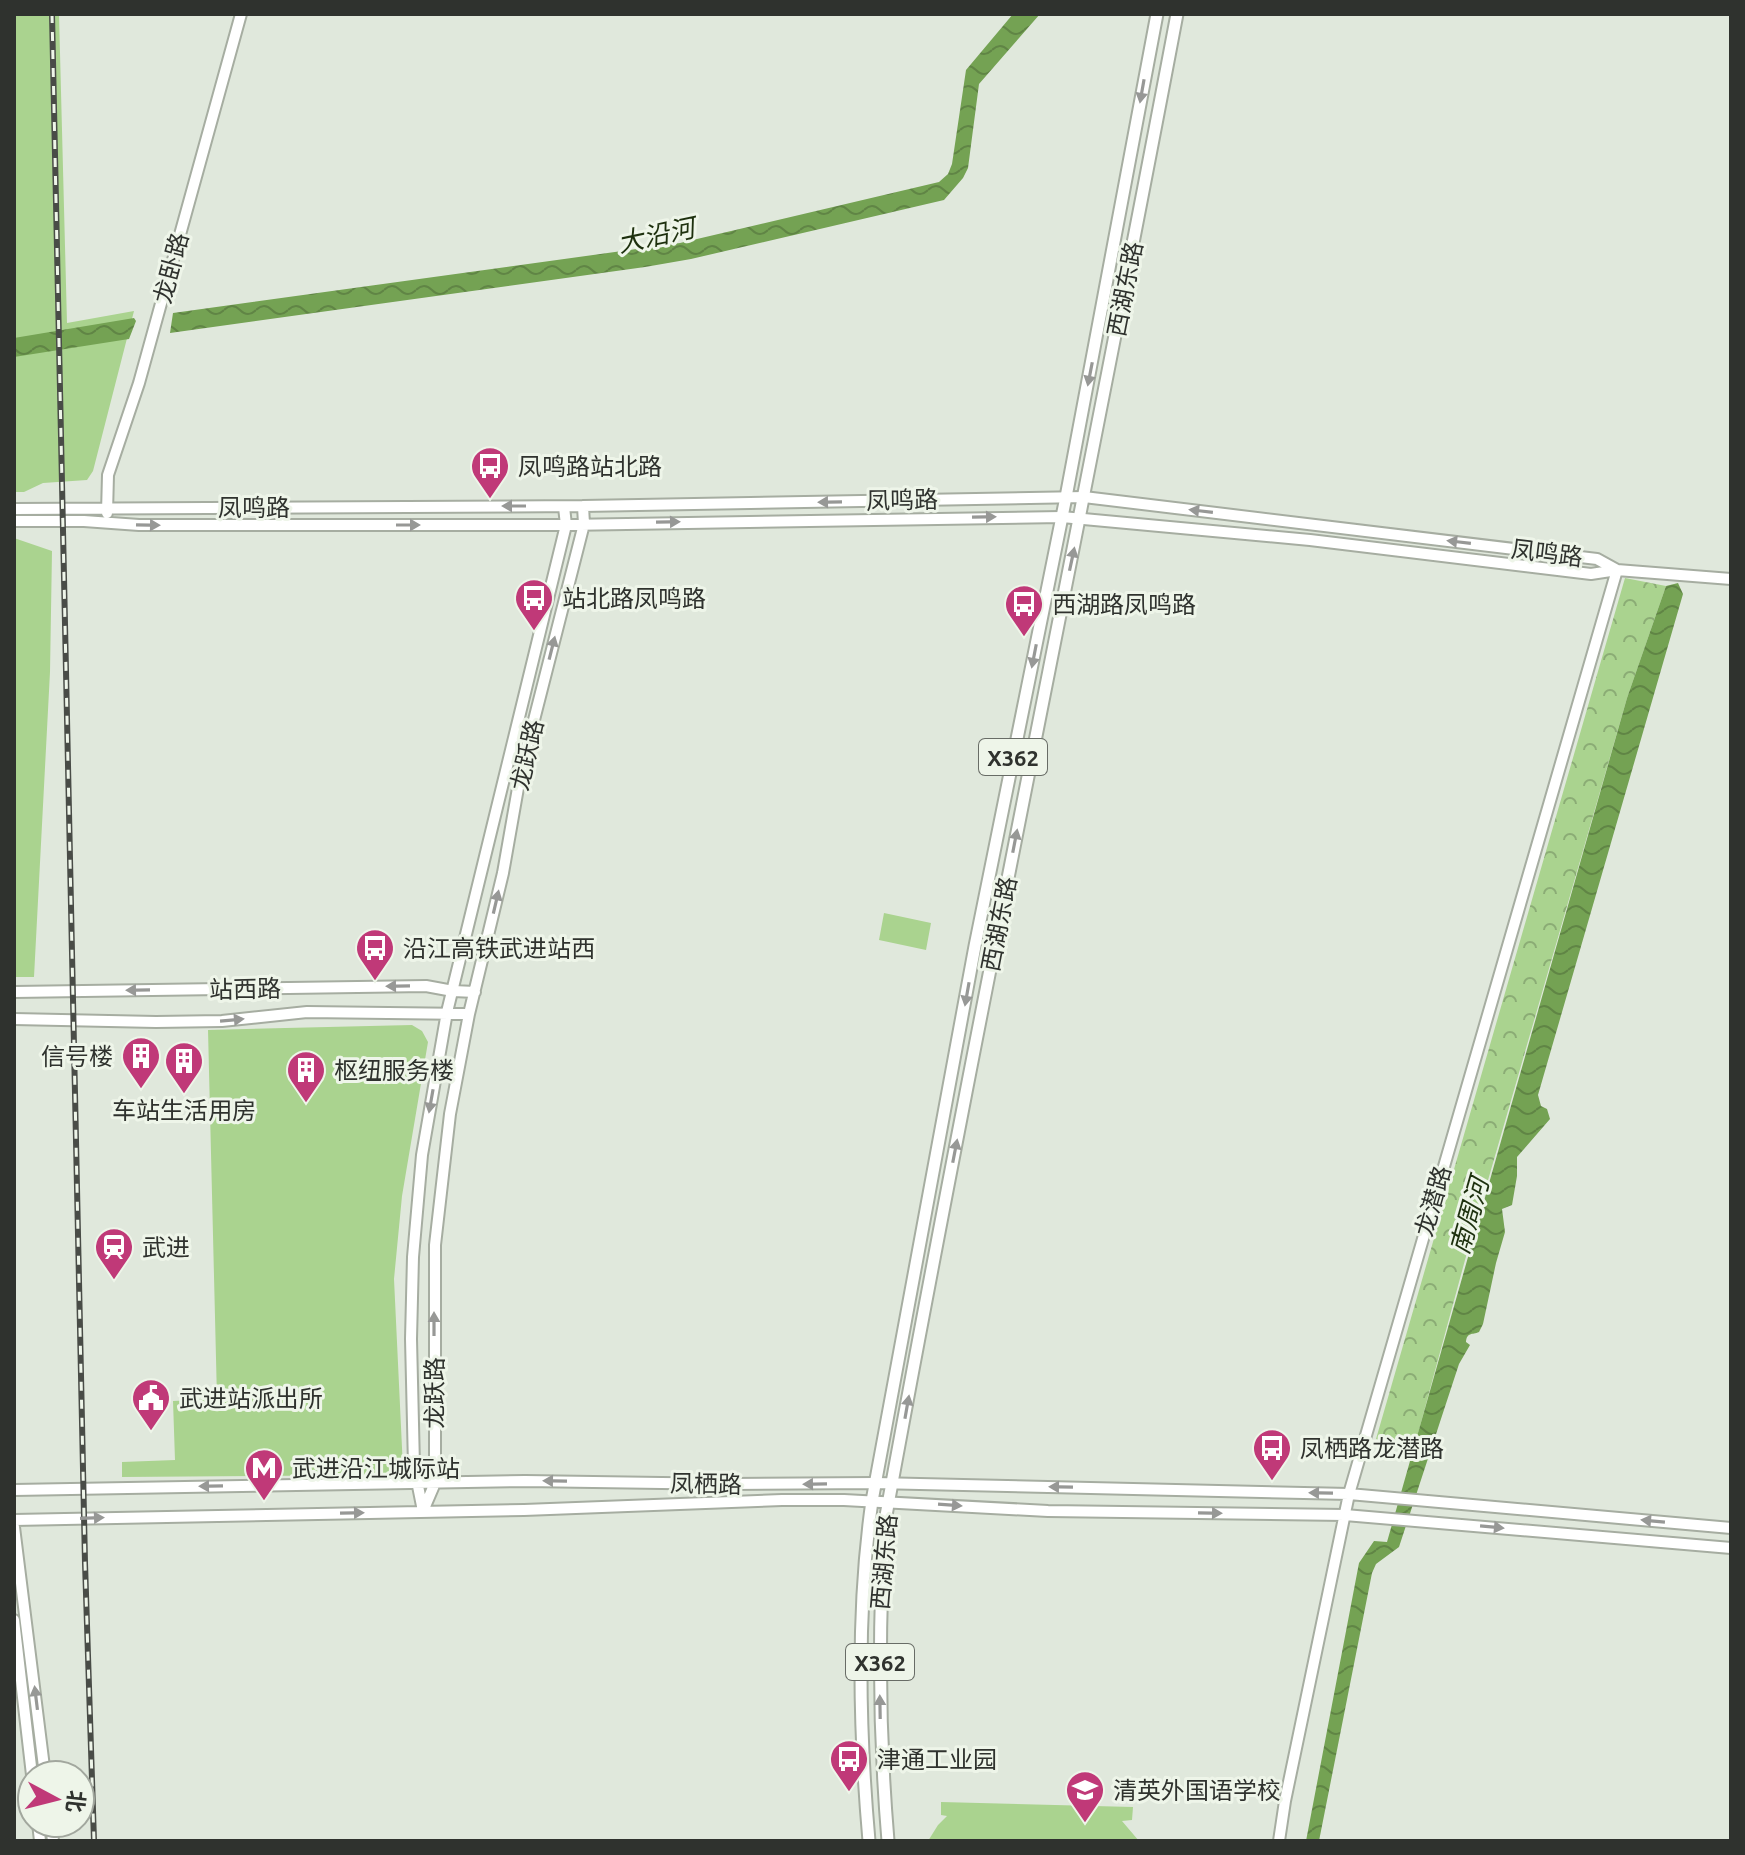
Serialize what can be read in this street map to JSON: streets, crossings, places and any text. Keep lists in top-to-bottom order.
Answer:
{
  "streets": {
    "main road": ["西湖东路", "X362"],
    "street": [
      "龙卧路",
      "凤鸣路",
      "龙跃路",
      "站西路",
      "龙潜路",
      "凤栖路"
    ]
  },
  "crossings": [
    ["龙卧路", "凤鸣路"],
    ["西湖东路", "凤鸣路"],
    ["西湖东路", "凤栖路"],
    ["凤鸣路", "龙跃路"],
    ["凤鸣路", "龙潜路"],
    ["龙跃路", "站西路"],
    ["龙跃路", "凤栖路"],
    ["龙潜路", "凤栖路"]
  ],
  "water": ["大沿河", "南周河"],
  "places": {
    "bus stop": [
      "凤鸣路站北路",
      "站北路凤鸣路",
      "西湖路凤鸣路",
      "沿江高铁武进站西",
      "凤栖路龙潜路",
      "津通工业园"
    ],
    "building": ["信号楼", "车站生活用房", "枢纽服务楼"],
    "station": ["武进"],
    "public building": ["武进站派出所"],
    "metro station": ["武进沿江城际站"],
    "school or university": ["清英外国语学校"]
  },
  "north": "right"
}
